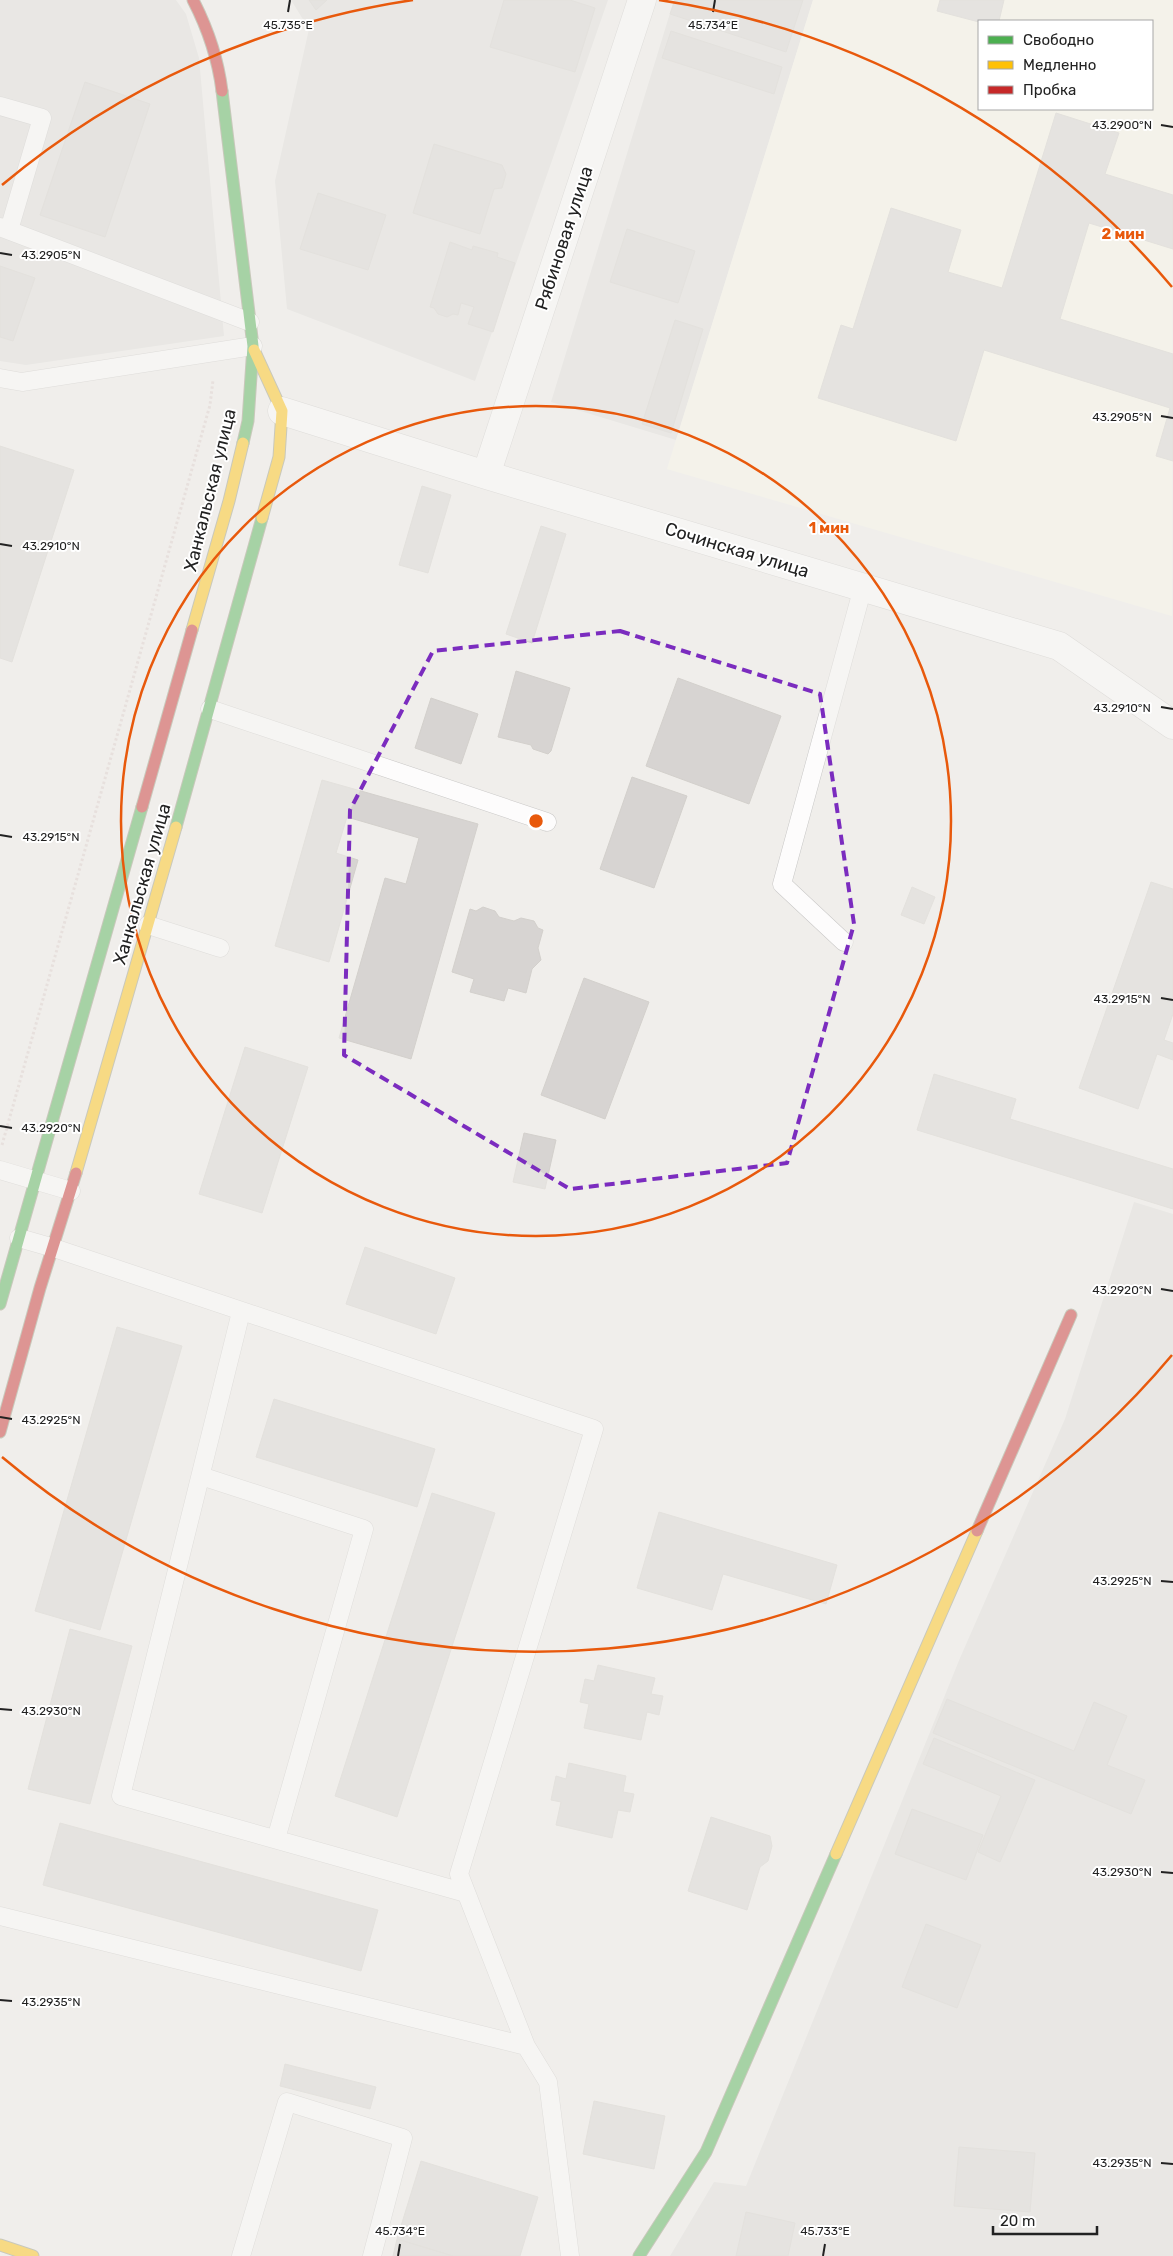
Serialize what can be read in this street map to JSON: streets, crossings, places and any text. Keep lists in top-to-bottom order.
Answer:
{
  "streets": {
    "street": ["Рябиновая улица", "Ханкальская улица", "Сочинская улица"]
  },
  "crossings": [
    ["Рябиновая улица", "Сочинская улица"],
    ["Ханкальская улица", "Сочинская улица"]
  ],
  "legend": ["Свободно", "Медленно", "Пробка"],
  "scale_bar": "20 m",
  "coordinates": [
    "45.735°E",
    "45.734°E",
    "43.2900°N",
    "43.2905°N",
    "43.2910°N",
    "43.2915°N",
    "43.2920°N",
    "43.2925°N",
    "43.2930°N",
    "43.2935°N",
    "45.733°E"
  ],
  "rings": ["2 мин", "1 мин"]
}
